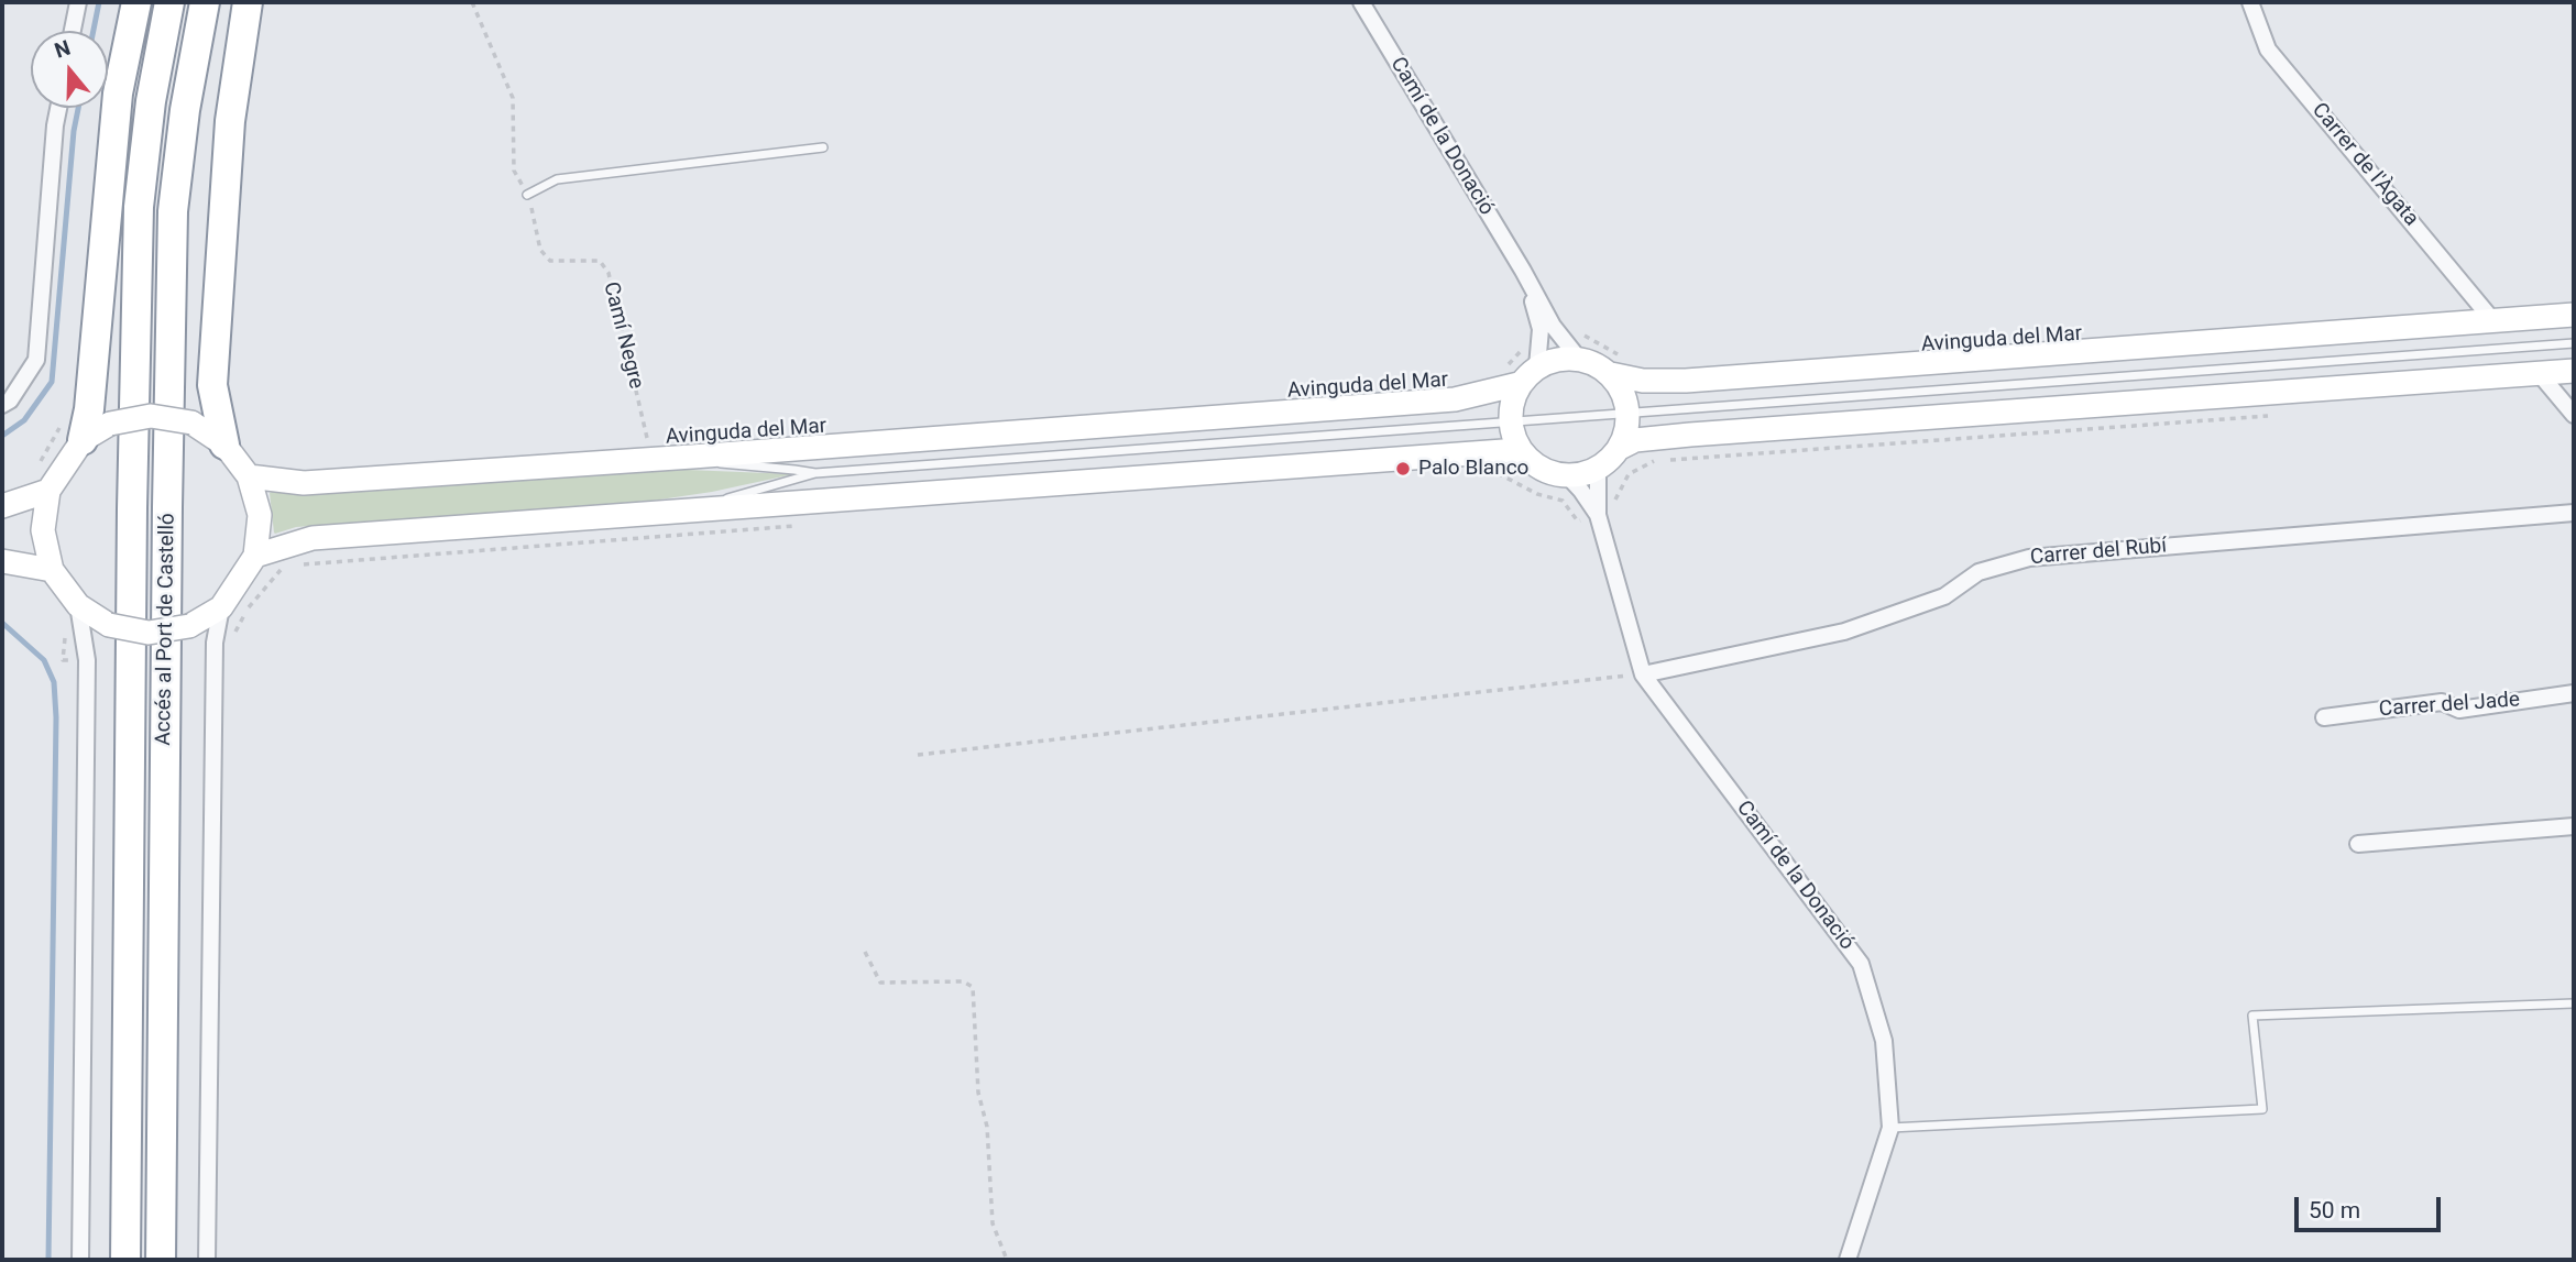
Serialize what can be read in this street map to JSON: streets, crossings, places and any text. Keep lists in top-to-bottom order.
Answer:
{
  "streets": {
    "highway": ["Accés al Port de Castelló"],
    "main road": ["Avinguda del Mar"],
    "street": [
      "Camí de la Donació",
      "Carrer de l'Àgata",
      "Carrer del Rubí",
      "Carrer del Jade"
    ],
    "path": ["Camí Negre"]
  },
  "crossings": [
    ["Camí de la Donació", "Avinguda del Mar"],
    ["Camí de la Donació", "Carrer del Rubí"],
    ["Carrer de l'Àgata", "Avinguda del Mar"],
    ["Camí Negre", "Avinguda del Mar"]
  ],
  "places": ["Palo Blanco"],
  "scale_bar": "50 m",
  "north": "top"
}
